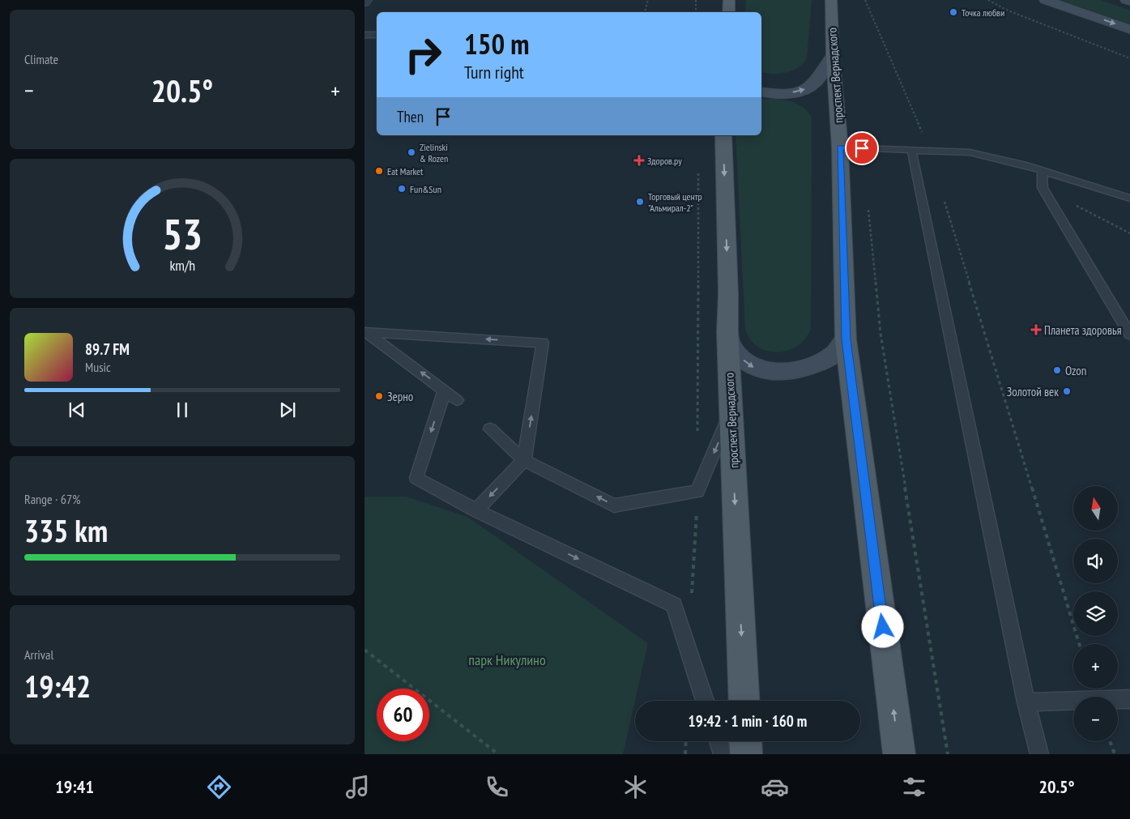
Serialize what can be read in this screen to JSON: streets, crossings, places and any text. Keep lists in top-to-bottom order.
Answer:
{
  "streets": {
    "main road": ["проспект Вернадского"]
  },
  "parks": ["парк Никулино"],
  "places": {
    "other": [
      "Точка любви",
      "Zielinski & Rozen",
      "Eat Market",
      "Fun&Sun",
      "Торговый центр \"Альмирал-2\"",
      "Ozon",
      "Золотой век",
      "Зерно"
    ],
    "health": ["Здоров.ру", "Планета здоровья"]
  },
  "north": "top",
  "page": {
    "tile": [
      "Climate",
      ["Range · 67%", "335 km"],
      ["Arrival", "19:42"]
    ],
    "turn": ["150 m", "Turn right"],
    "heat": ["−", "20.5°", "+"],
    "then": "Then",
    "song": ["89.7 FM", "Music"],
    "map_buttons": ["+", "−"],
    "limit": "60",
    "trip": "19:42 · 1 min · 160 m",
    "tabs": ["19:41", "20.5°"],
    "gauge": ["53", "km/h"]
  }
}
